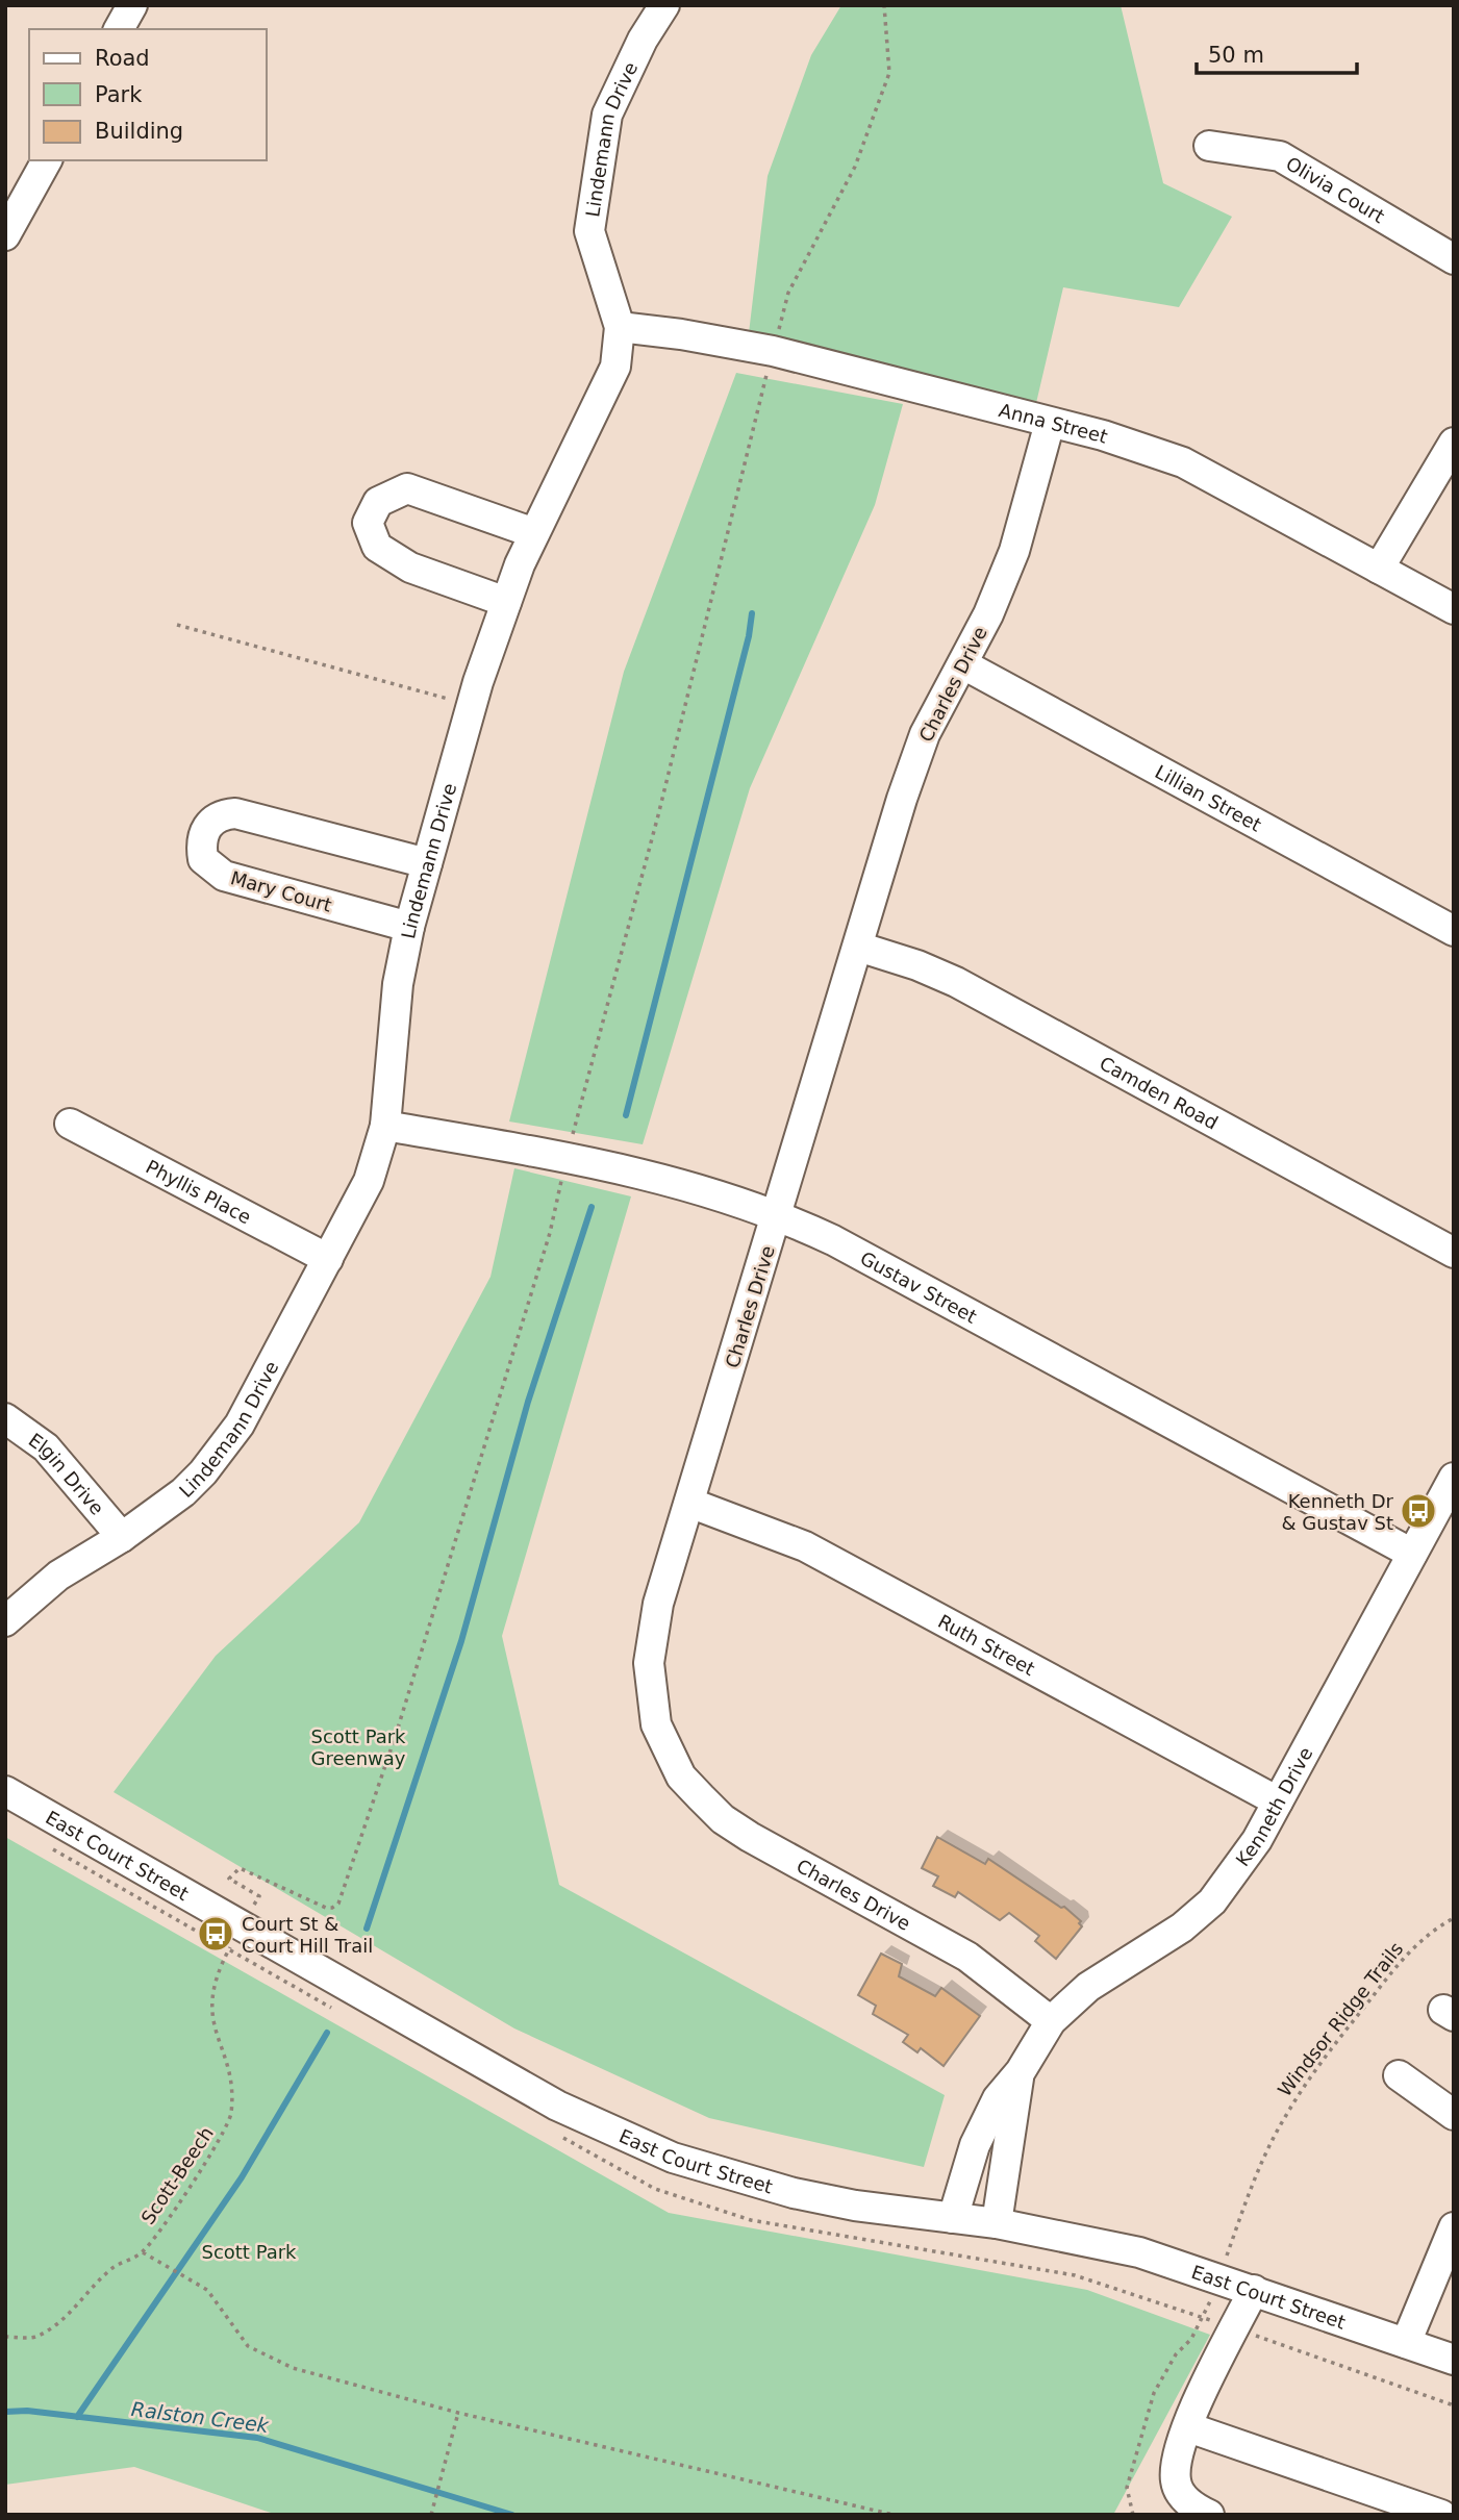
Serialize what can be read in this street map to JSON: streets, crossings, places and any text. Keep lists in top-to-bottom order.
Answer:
{
  "streets": {
    "street": [
      "Lindemann Drive",
      "Olivia Court",
      "Anna Street",
      "Charles Drive",
      "Lillian Street",
      "Mary Court",
      "Camden Road",
      "Phyllis Place",
      "Gustav Street",
      "Elgin Drive",
      "Ruth Street",
      "Kenneth Drive",
      "East Court Street"
    ],
    "path": ["Windsor Ridge Trails", "Scott-Beech"]
  },
  "crossings": [
    ["Lindemann Drive", "Anna Street"],
    ["Lindemann Drive", "Mary Court"],
    ["Lindemann Drive", "Phyllis Place"],
    ["Lindemann Drive", "Gustav Street"],
    ["Lindemann Drive", "Elgin Drive"],
    ["Anna Street", "Charles Drive"],
    ["Charles Drive", "Lillian Street"],
    ["Charles Drive", "Camden Road"],
    ["Charles Drive", "Gustav Street"],
    ["Charles Drive", "Ruth Street"],
    ["Charles Drive", "Kenneth Drive"],
    ["Gustav Street", "Kenneth Drive"],
    ["Gustav Street", "Scott-Beech"],
    ["Ruth Street", "Kenneth Drive"],
    ["Kenneth Drive", "East Court Street"],
    ["East Court Street", "Windsor Ridge Trails"],
    ["East Court Street", "Scott-Beech"]
  ],
  "water": ["Ralston Creek"],
  "parks": ["Scott Park Greenway", "Scott Park"],
  "places": {
    "bus stop": ["Kenneth Dr & Gustav St", "Court St & Court Hill Trail"]
  },
  "legend": ["Road", "Park", "Building"],
  "scale_bar": "50 m"
}
